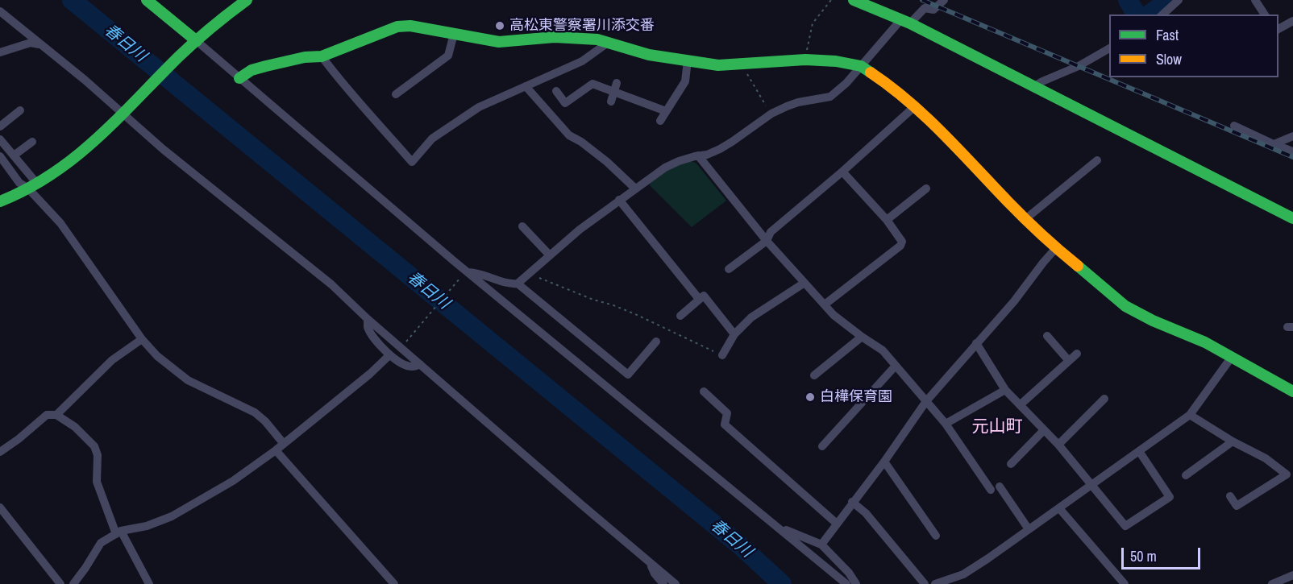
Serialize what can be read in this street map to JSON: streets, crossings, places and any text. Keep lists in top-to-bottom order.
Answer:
{
  "districts": ["元山町"],
  "water": ["春日川"],
  "places": ["高松東警察署川添交番", "白樺保育園"],
  "legend": ["Fast", "Slow"],
  "scale_bar": "50 m"
}
